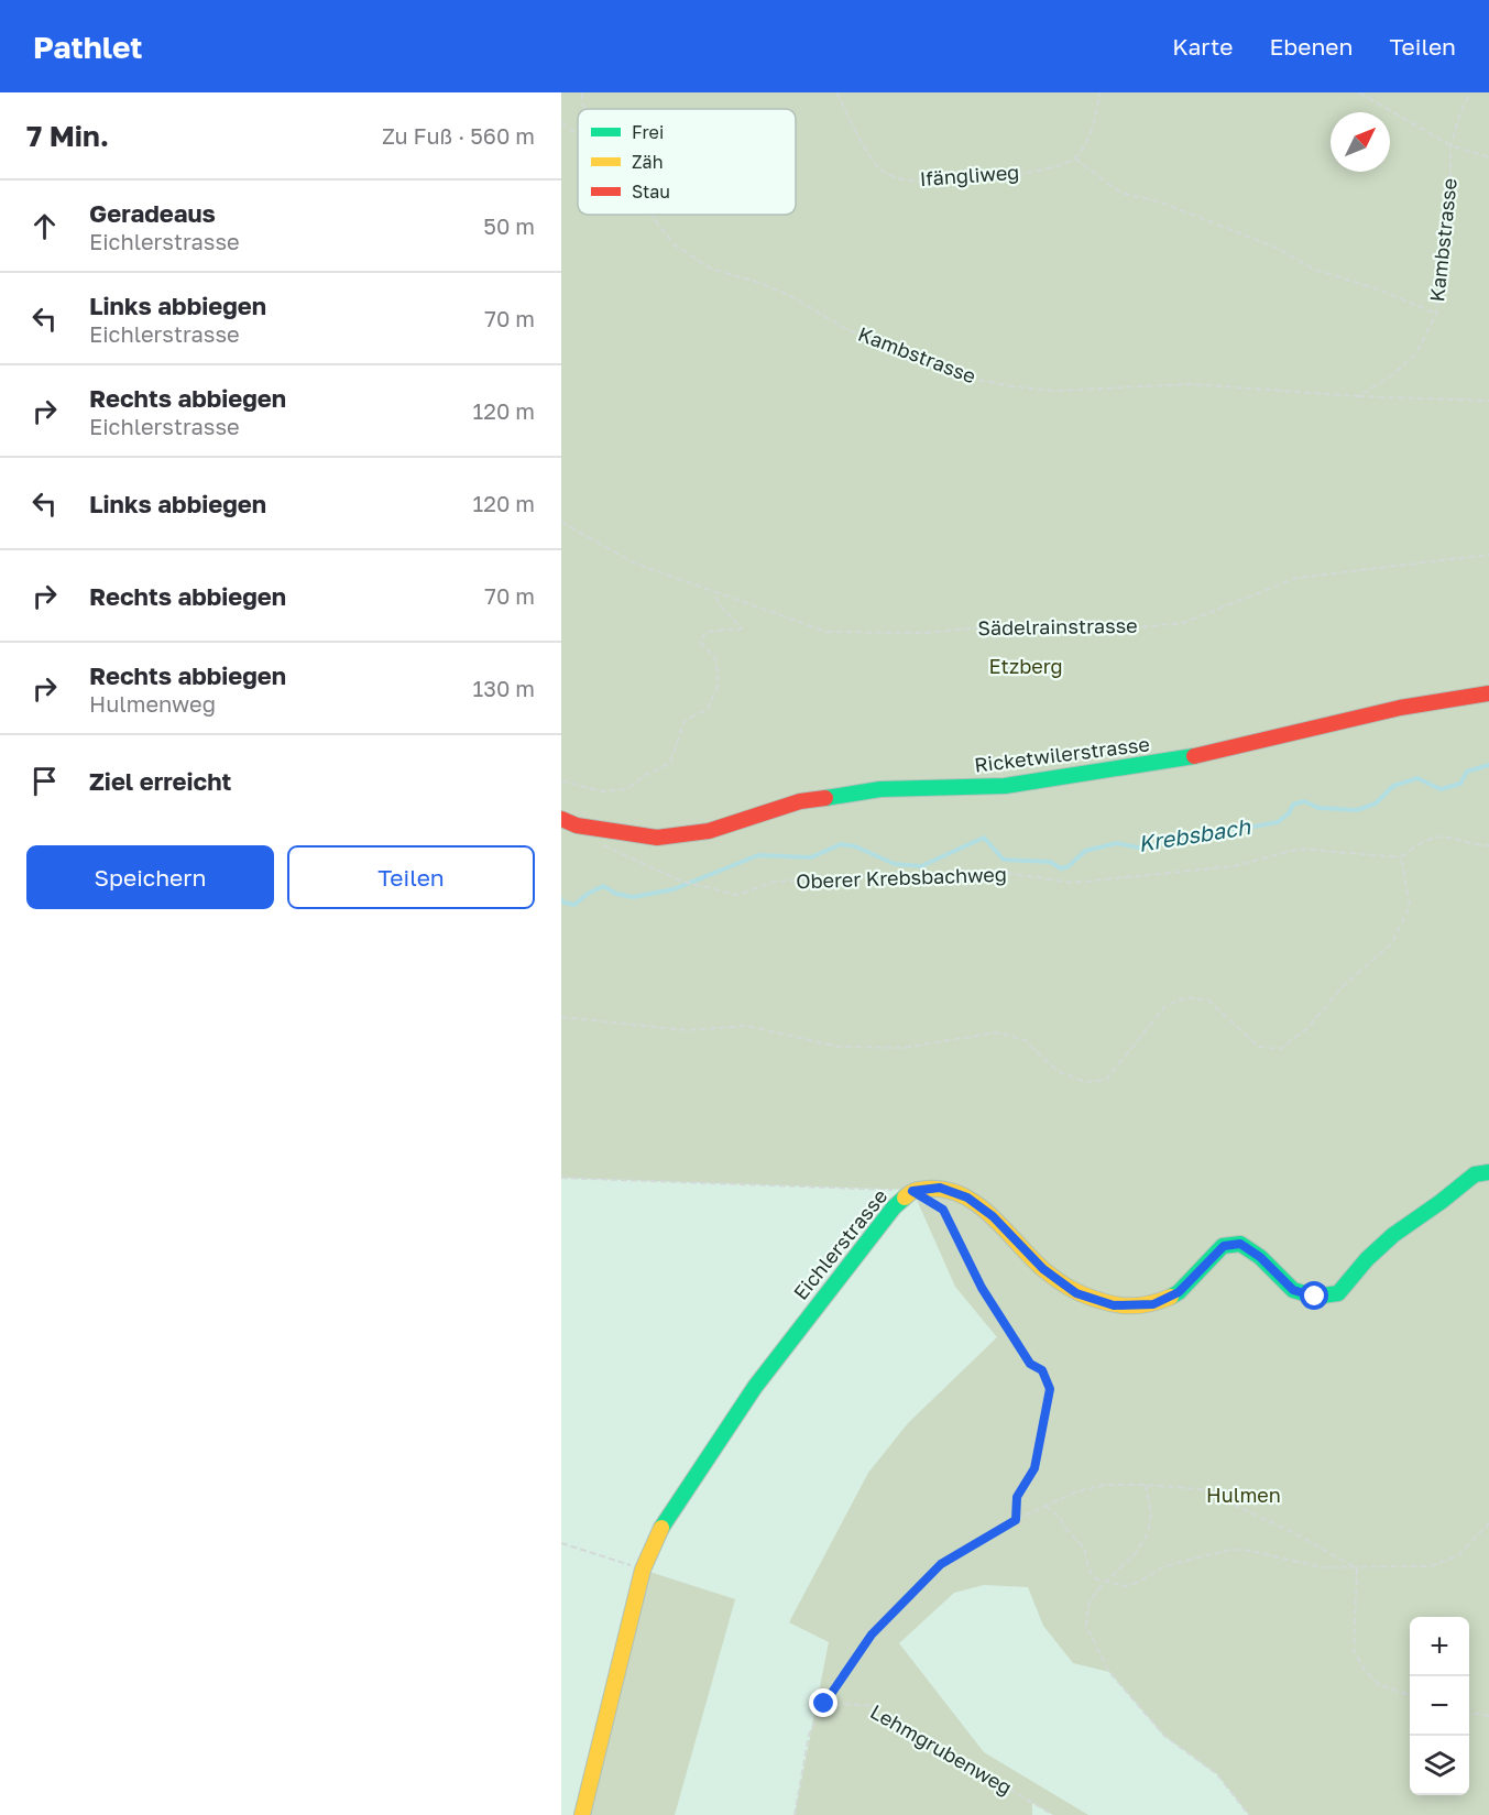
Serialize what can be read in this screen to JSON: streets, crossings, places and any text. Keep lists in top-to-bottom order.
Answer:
{
  "streets": {
    "street": ["Ricketwilerstrasse", "Eichlerstrasse"],
    "path": [
      "Ifängliweg",
      "Kambstrasse",
      "Sädelrainstrasse",
      "Oberer Krebsbachweg",
      "Lehmgrubenweg"
    ]
  },
  "water": ["Krebsbach"],
  "parks": ["Etzberg", "Hulmen"],
  "legend": ["Frei", "Zäh", "Stau"],
  "north": "top right",
  "page": {
    "header": "Pathlet",
    "nav": ["Karte", "Ebenen", "Teilen"],
    "heading": ["7 Min.", "Zu Fuß · 560 m"],
    "list": [
      ["Geradeaus", "Eichlerstrasse", "50 m"],
      ["Links abbiegen", "Eichlerstrasse", "70 m"],
      ["Rechts abbiegen", "Eichlerstrasse", "120 m"],
      ["Links abbiegen", "120 m"],
      ["Rechts abbiegen", "70 m"],
      ["Rechts abbiegen", "Hulmenweg", "130 m"],
      "Ziel erreicht"
    ],
    "buttons": ["Speichern", "Teilen"],
    "map_buttons": ["+", "−"]
  }
}
